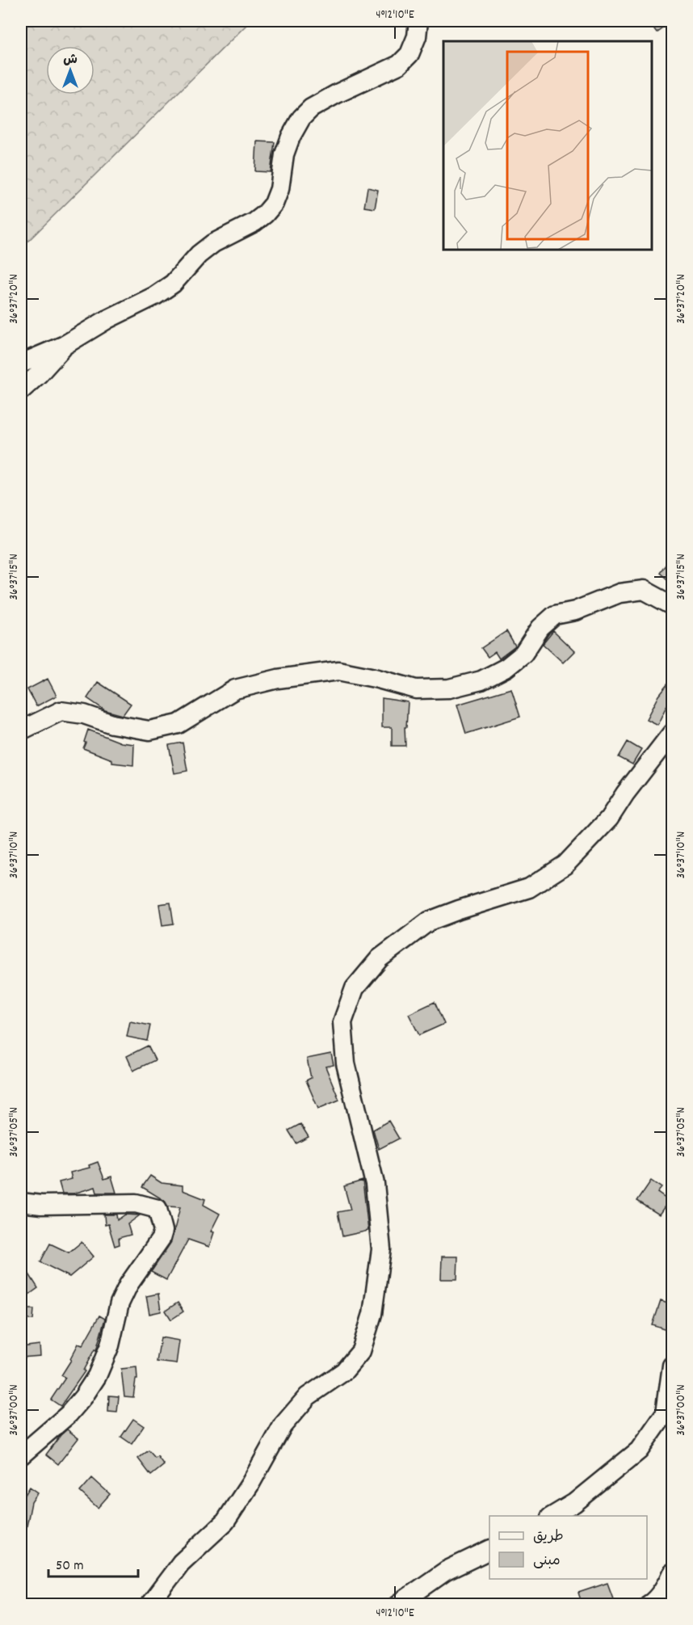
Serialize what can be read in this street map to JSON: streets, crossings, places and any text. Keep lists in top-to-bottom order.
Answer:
{
  "legend": ["طريق", "مبنى"],
  "scale_bar": "50 m",
  "north": "top",
  "coordinates": [
    "4°12'10\"E",
    "36°37'20\"N",
    "36°37'15\"N",
    "36°37'10\"N",
    "36°37'05\"N",
    "36°37'00\"N"
  ]
}
